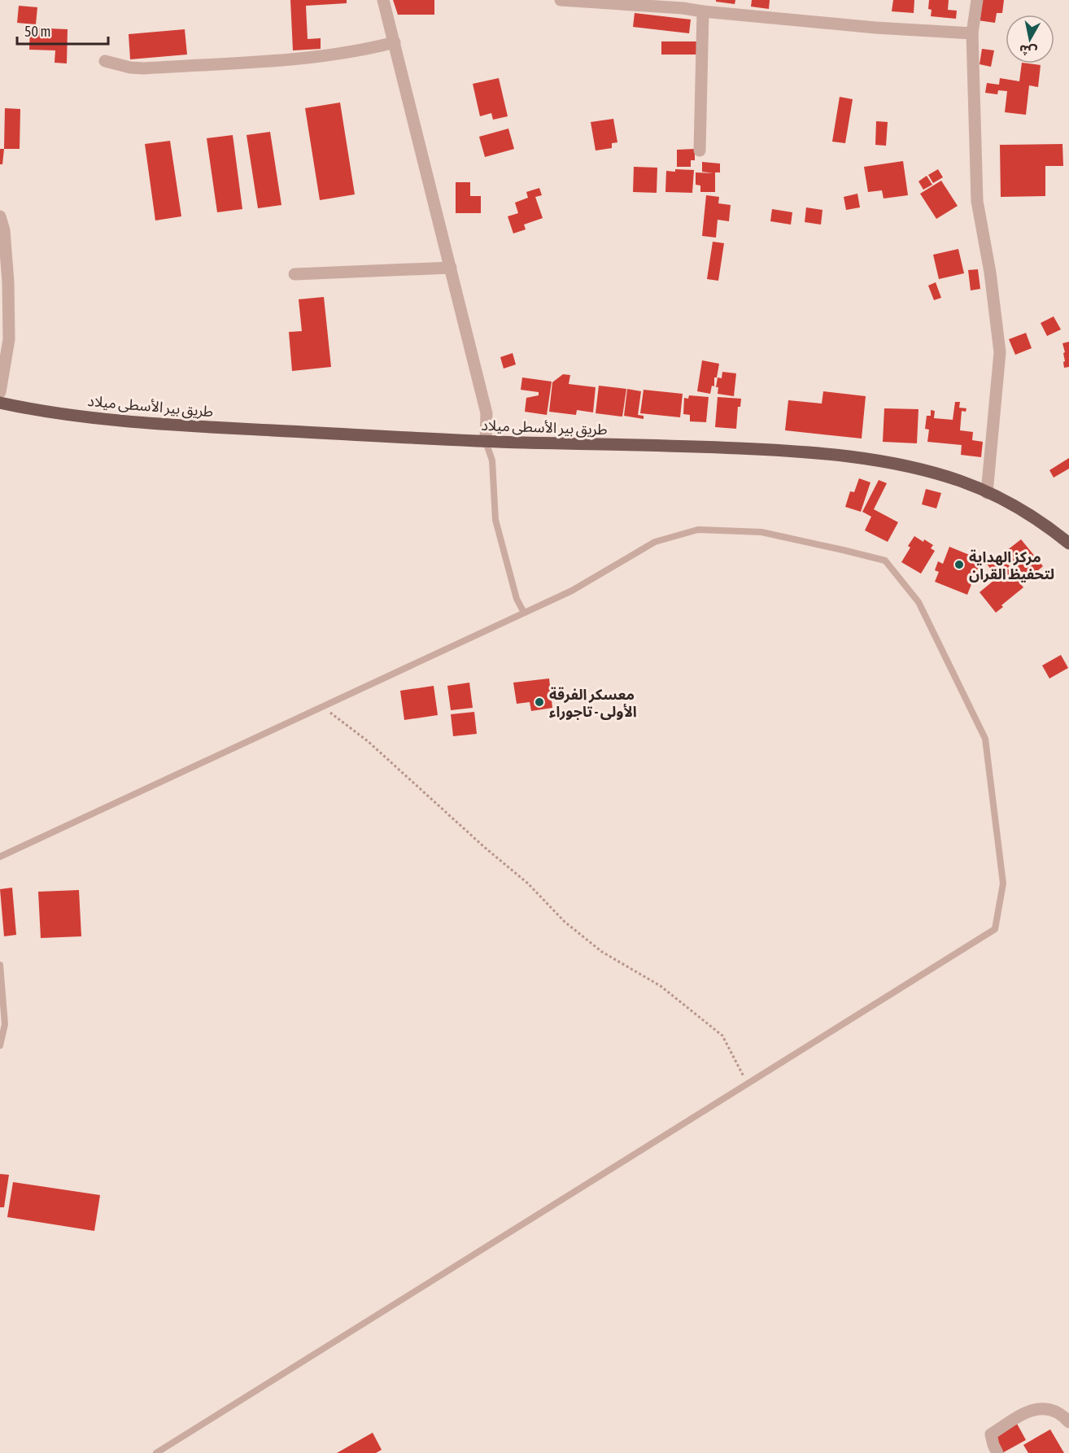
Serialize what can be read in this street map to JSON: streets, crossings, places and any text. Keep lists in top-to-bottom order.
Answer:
{
  "streets": {
    "main road": ["طريق بير الأسطى ميلاد"]
  },
  "places": ["مركز الهداية لتحفيظ القران", "معسكر الفرقة الأولى - تاجوراء"],
  "scale_bar": "50 m",
  "north": "bottom"
}
